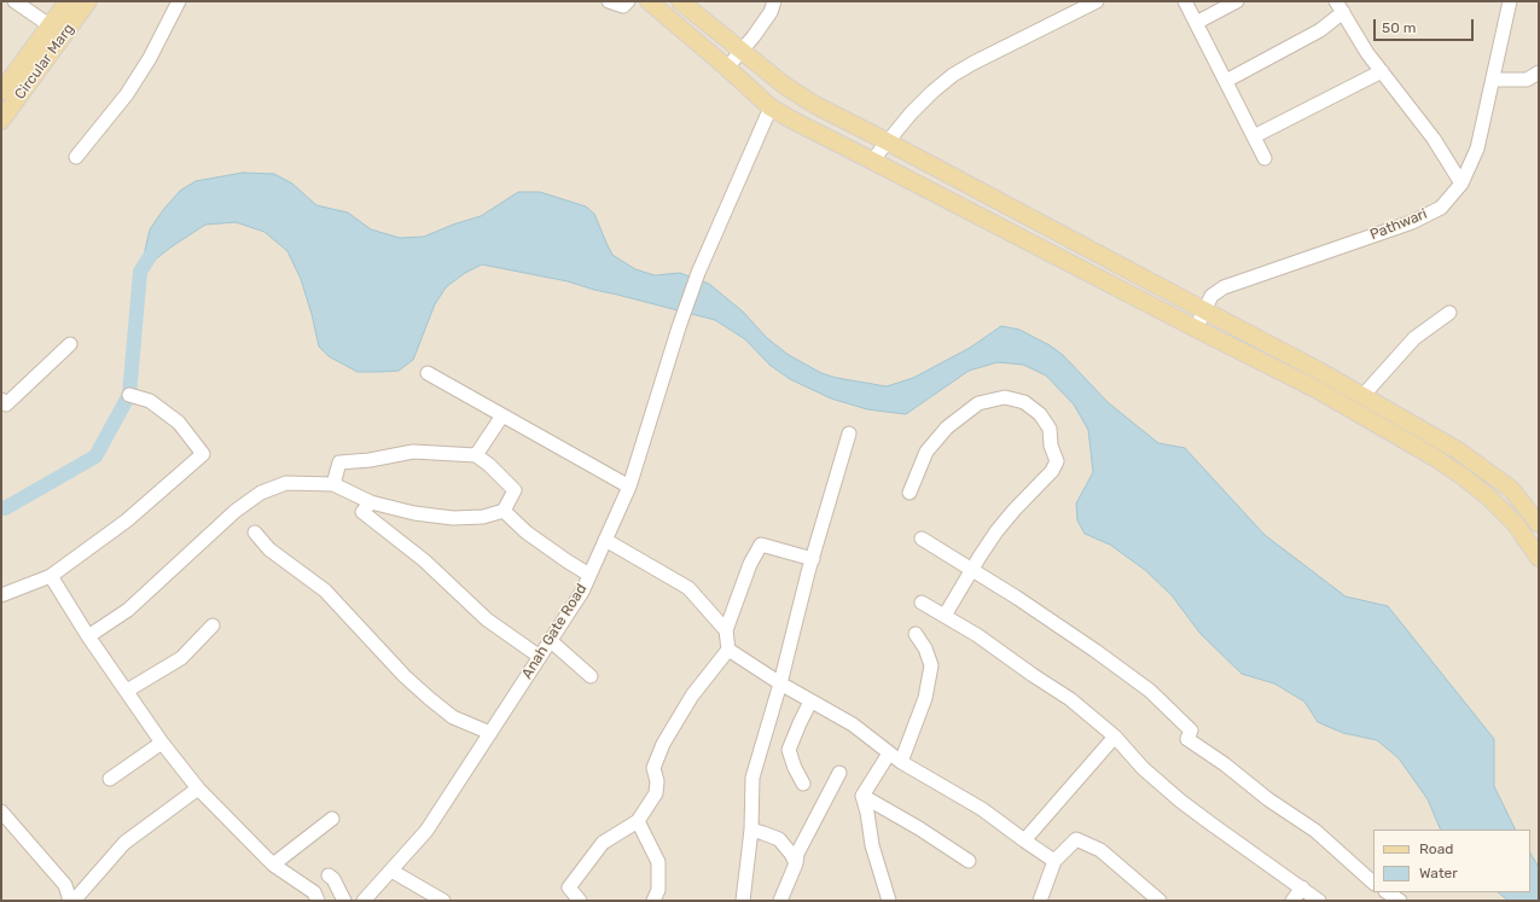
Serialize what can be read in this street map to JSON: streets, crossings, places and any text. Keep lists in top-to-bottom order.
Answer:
{
  "streets": {
    "main road": ["Circular Marg"],
    "street": ["Pathwari", "Anah Gate Road"]
  },
  "legend": ["Road", "Water"],
  "scale_bar": "50 m"
}
